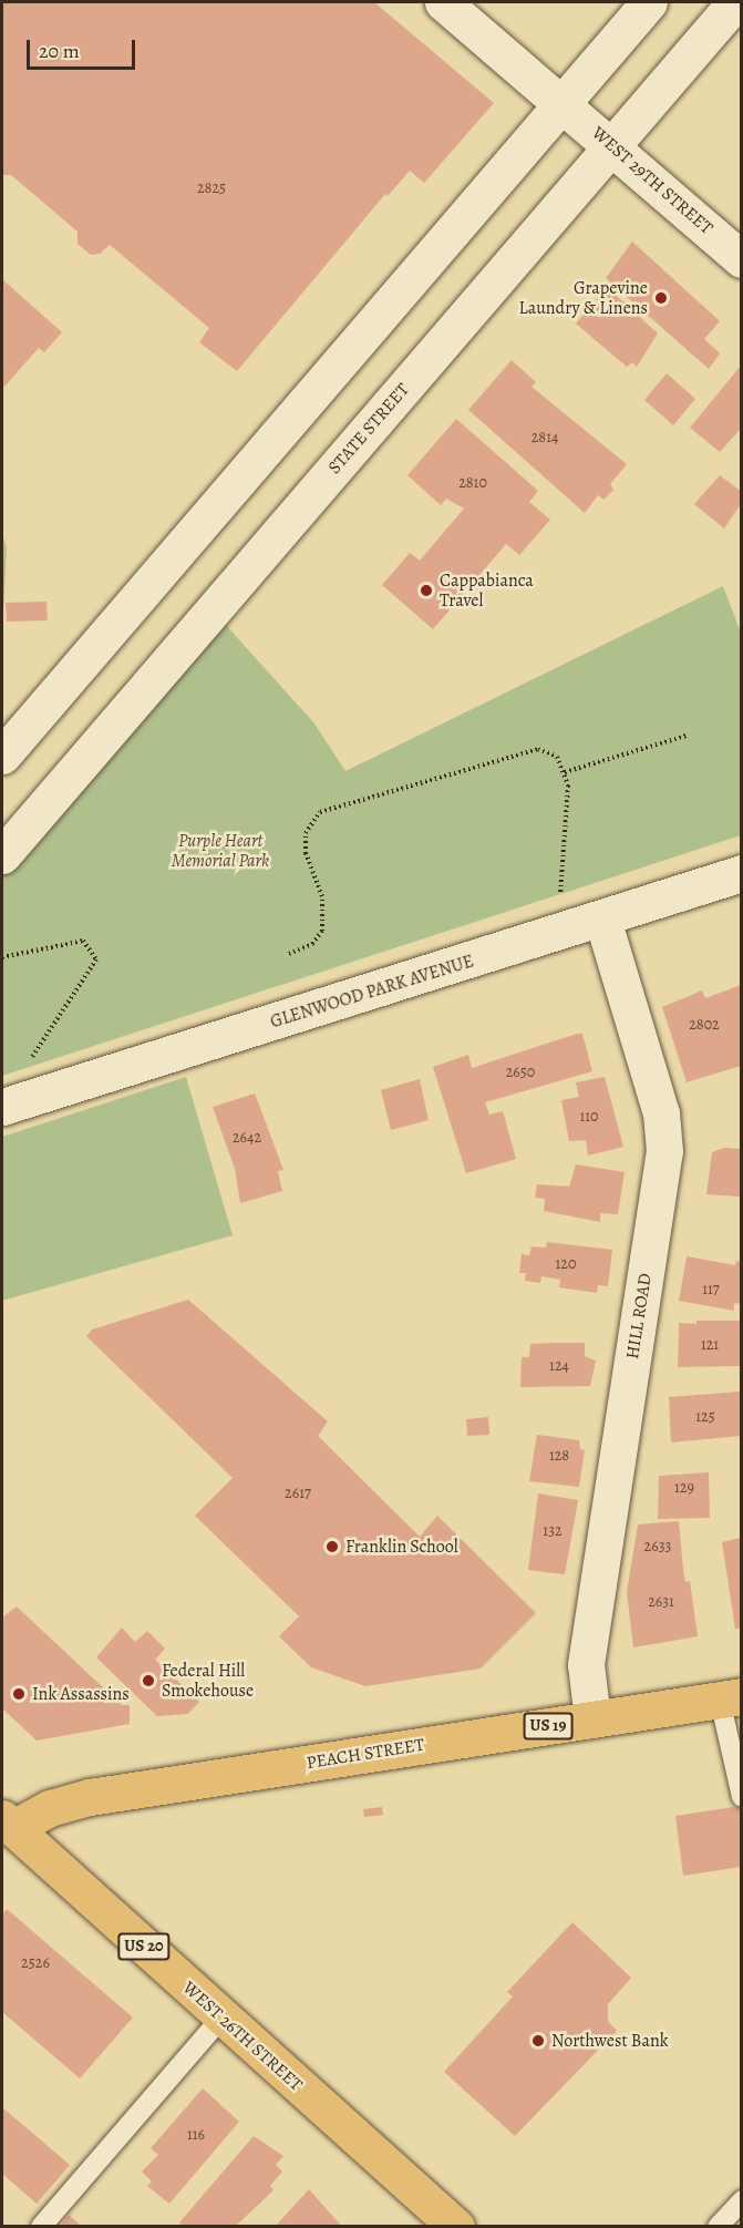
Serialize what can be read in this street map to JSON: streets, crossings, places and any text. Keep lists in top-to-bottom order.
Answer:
{
  "streets": {
    "main road": [
      "US 19",
      "PEACH STREET",
      "US 20",
      "WEST 26TH STREET"
    ],
    "street": [
      "WEST 29TH STREET",
      "STATE STREET",
      "GLENWOOD PARK AVENUE",
      "HILL ROAD"
    ]
  },
  "crossings": [
    ["WEST 29TH STREET", "STATE STREET"],
    ["GLENWOOD PARK AVENUE", "HILL ROAD"],
    ["HILL ROAD", "PEACH STREET"],
    ["PEACH STREET", "WEST 26TH STREET"]
  ],
  "parks": ["Purple Heart Memorial Park"],
  "places": [
    "Grapevine Laundry & Linens",
    "Cappabianca Travel",
    "Franklin School",
    "Federal Hill Smokehouse",
    "Ink Assassins",
    "Northwest Bank"
  ],
  "house_numbers": [
    "2825",
    "2814",
    "2810",
    "2802",
    "2650",
    "110",
    "2642",
    "120",
    "117",
    "121",
    "124",
    "125",
    "128",
    "129",
    "2617",
    "132",
    "2633",
    "2631",
    "2526",
    "116"
  ],
  "scale_bar": "20 m"
}
